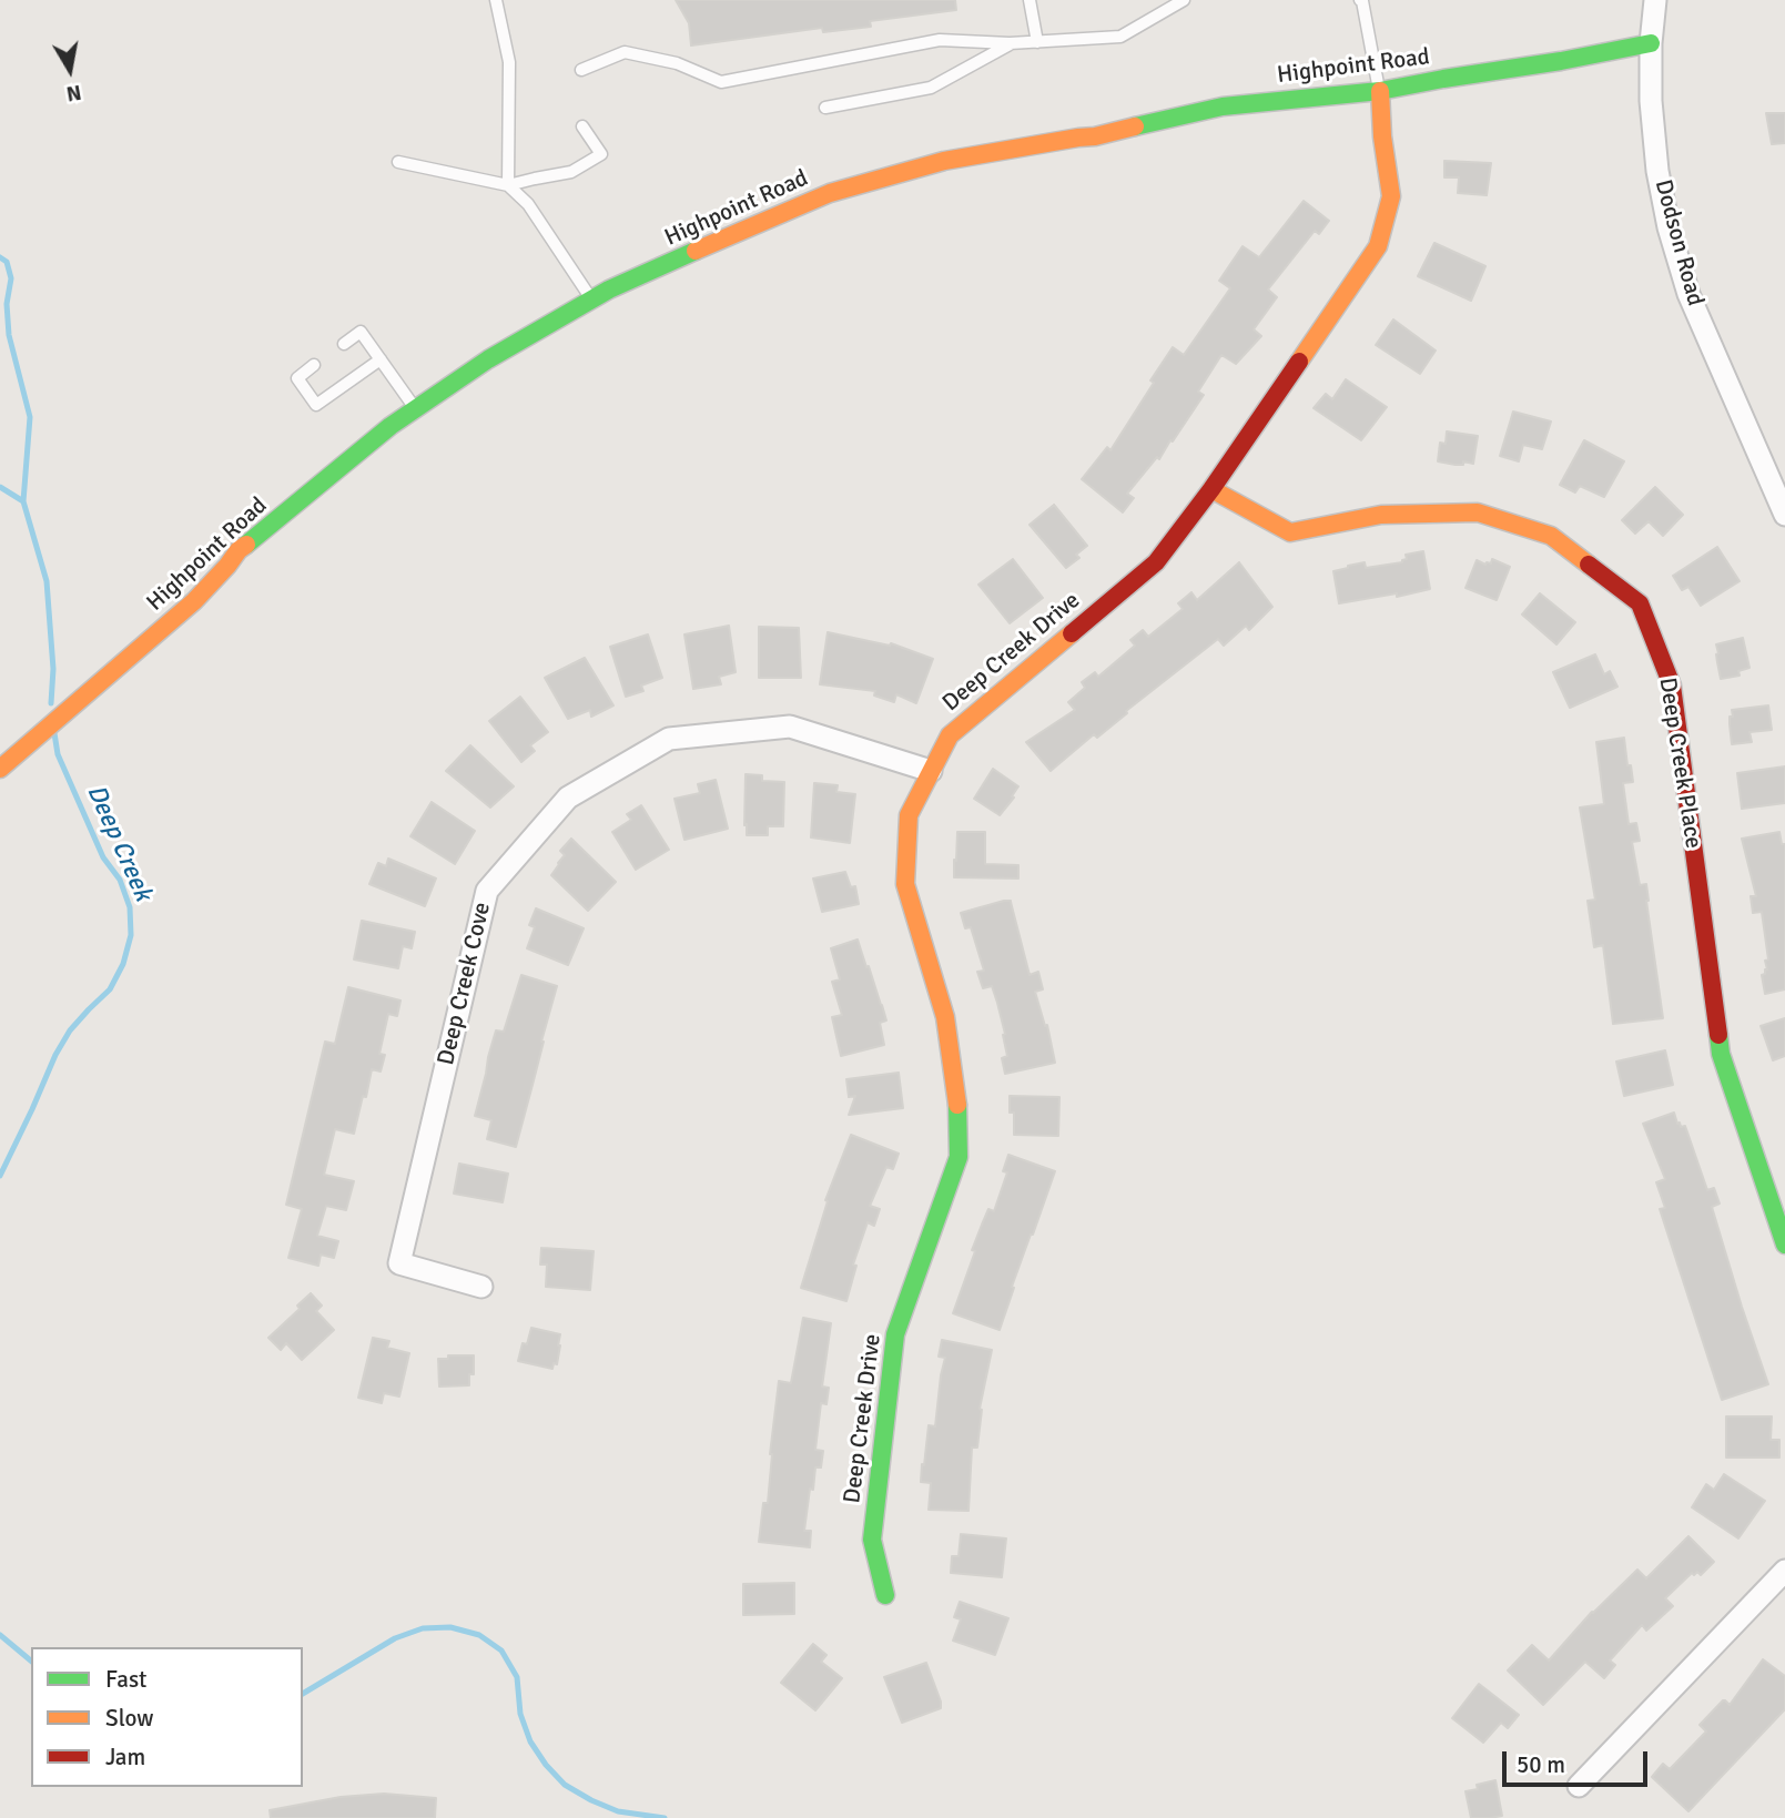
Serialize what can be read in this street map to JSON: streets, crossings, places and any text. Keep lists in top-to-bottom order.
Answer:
{
  "streets": {
    "street": [
      "Highpoint Road",
      "Dodson Road",
      "Deep Creek Drive",
      "Deep Creek Place",
      "Deep Creek Cove"
    ]
  },
  "crossings": [
    ["Highpoint Road", "Dodson Road"],
    ["Highpoint Road", "Deep Creek Drive"],
    ["Deep Creek Drive", "Deep Creek Place"],
    ["Deep Creek Drive", "Deep Creek Cove"]
  ],
  "water": ["Deep Creek"],
  "legend": ["Fast", "Slow", "Jam"],
  "scale_bar": "50 m",
  "north": "bottom"
}
